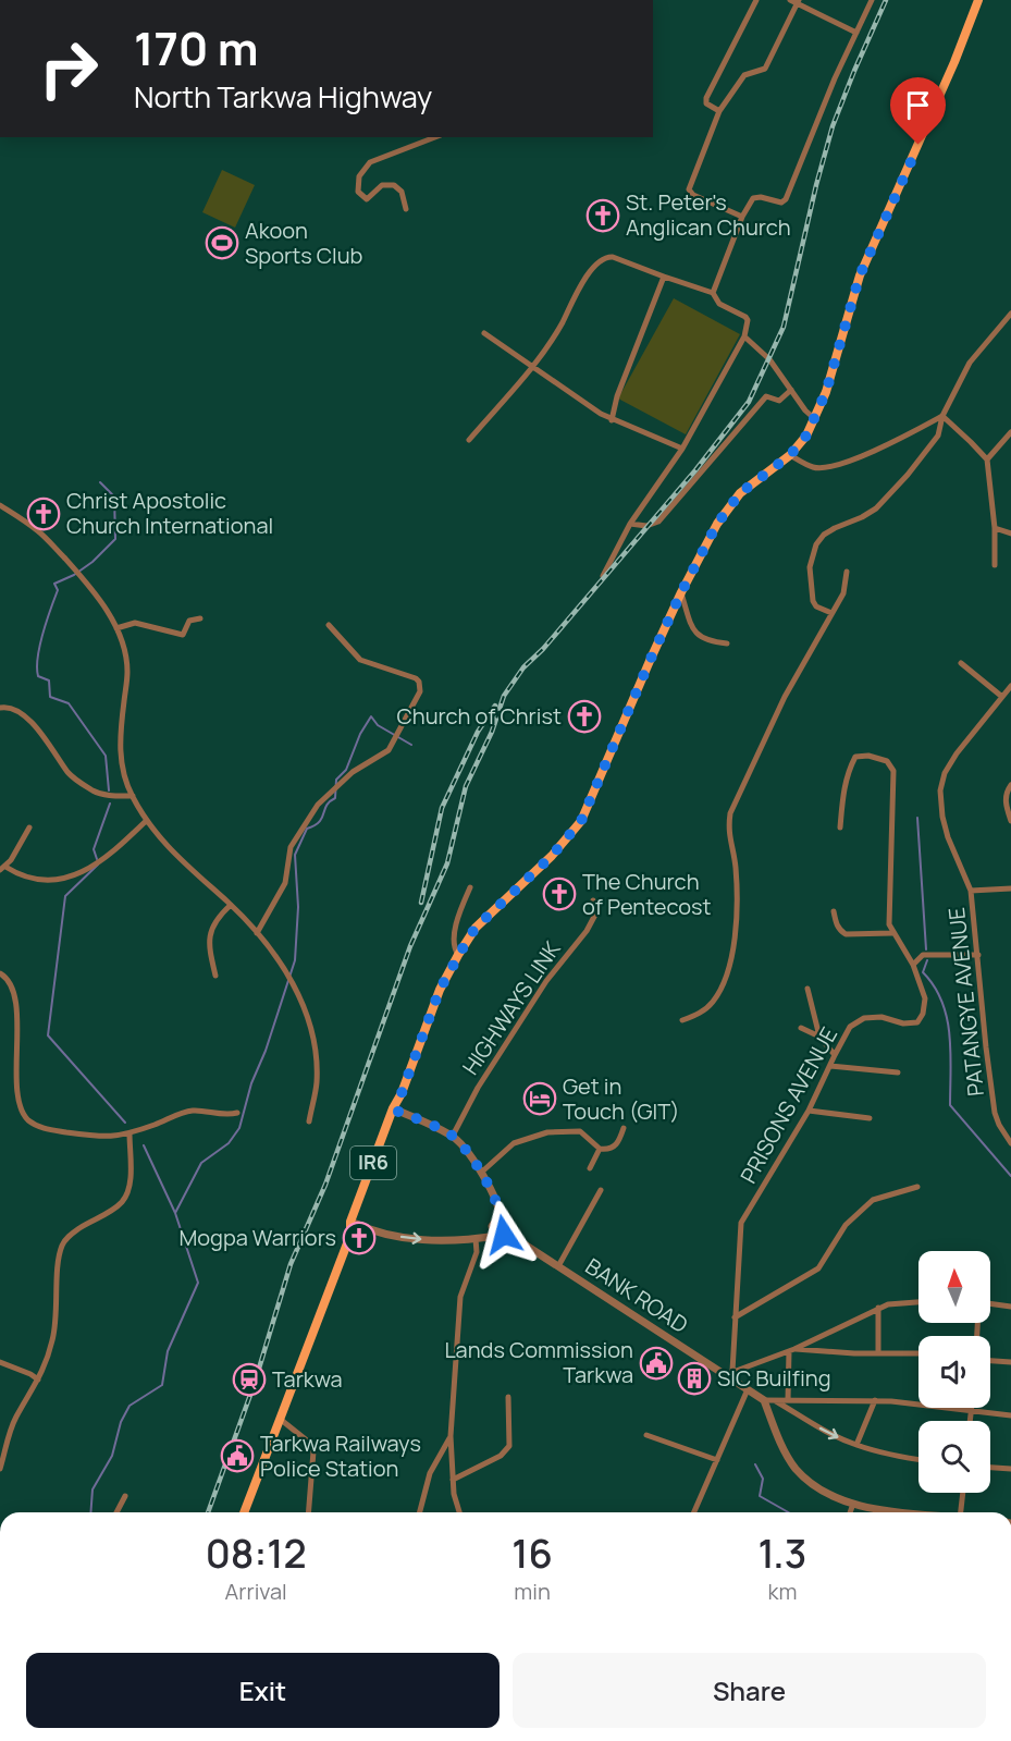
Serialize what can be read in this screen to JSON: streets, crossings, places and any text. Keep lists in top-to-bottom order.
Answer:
{
  "streets": {
    "main road": ["IR6"],
    "street": [
      "PATANGYE AVENUE",
      "HIGHWAYS LINK",
      "PRISONS AVENUE",
      "BANK ROAD"
    ]
  },
  "crossings": [
    ["PRISONS AVENUE", "BANK ROAD"]
  ],
  "places": {
    "church": [
      "St. Peter's Anglican Church",
      "Christ Apostolic Church International",
      "Church of Christ",
      "The Church of Pentecost",
      "Mogpa Warriors"
    ],
    "sports": ["Akoon Sports Club"],
    "hotel": ["Get in Touch (GIT)"],
    "public building": ["Lands Commission Tarkwa", "Tarkwa Railways Police Station"],
    "building": ["SIC Builfing"],
    "station": ["Tarkwa"]
  },
  "north": "top",
  "page": {
    "turn": ["170 m", "North Tarkwa Highway"],
    "eta": [
      "08:12",
      "Arrival",
      "16",
      "min",
      "1.3",
      "km"
    ],
    "buttons": ["Exit", "Share"]
  }
}
